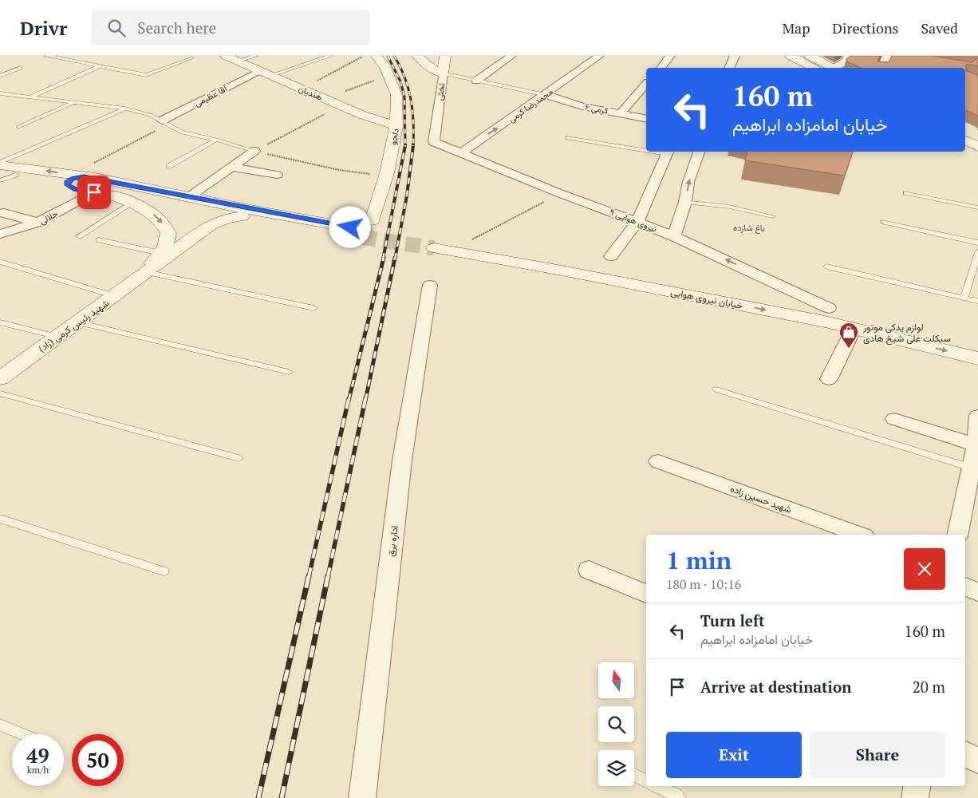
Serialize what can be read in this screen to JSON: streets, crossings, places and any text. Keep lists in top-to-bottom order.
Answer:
{
  "streets": {
    "main road": [
      "تختی",
      "هندیان",
      "دلجو",
      "خیابان نیروی هوایی",
      "شهید رئیس کرمی (زاد)"
    ],
    "street": [
      "آقا عظیمی",
      "محمدرضا کرمی",
      "کرمی ۶",
      "جلالی",
      "نیروی هوایی ۹",
      "شهید حسین زاده",
      "اداره برق"
    ]
  },
  "crossings": [
    ["تختی", "نیروی هوایی ۹"],
    ["هندیان", "آقا عظیمی"],
    ["هندیان", "دلجو"],
    ["محمدرضا کرمی", "کرمی ۶"],
    ["محمدرضا کرمی", "نیروی هوایی ۹"],
    ["نیروی هوایی ۹", "خیابان نیروی هوایی"]
  ],
  "one_way": ["نیروی هوایی ۹"],
  "districts": ["باغ شازده"],
  "places": {
    "shop": ["لوازم یدکی موتور سیکلت علی شیخ هادی"]
  },
  "north": "top",
  "page": {
    "header": "Drivr",
    "search": "Search here",
    "nav": ["Map", "Directions", "Saved"],
    "turn": ["160 m", "خیابان امامزاده ابراهیم"],
    "heading": ["1 min", "180 m · 10:16"],
    "list": [
      {
        "name": "Turn left",
        "note": "خیابان امامزاده ابراهیم",
        "value": "160 m"
      },
      {
        "name": "Arrive at destination",
        "value": "20 m"
      }
    ],
    "buttons": ["Exit", "Share"],
    "speed": "49 km/h",
    "limit": "50"
  }
}
